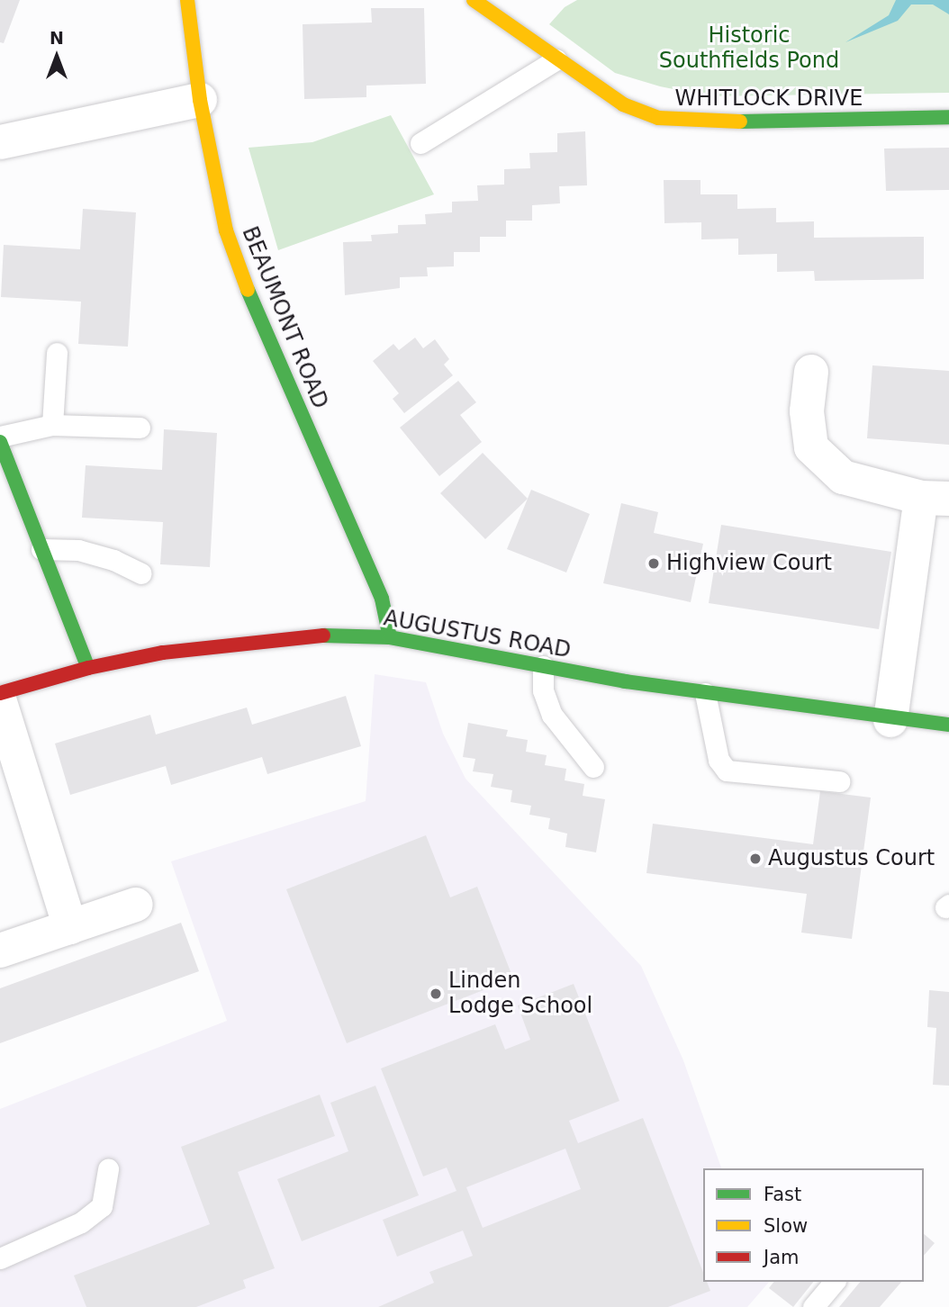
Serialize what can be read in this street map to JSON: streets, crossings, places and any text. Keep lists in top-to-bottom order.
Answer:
{
  "streets": {
    "street": ["WHITLOCK DRIVE", "BEAUMONT ROAD", "AUGUSTUS ROAD"]
  },
  "crossings": [
    ["BEAUMONT ROAD", "AUGUSTUS ROAD"]
  ],
  "parks": ["Historic Southfields Pond"],
  "places": ["Highview Court", "Augustus Court", "Linden Lodge School"],
  "legend": ["Fast", "Slow", "Jam"],
  "north": "top"
}
